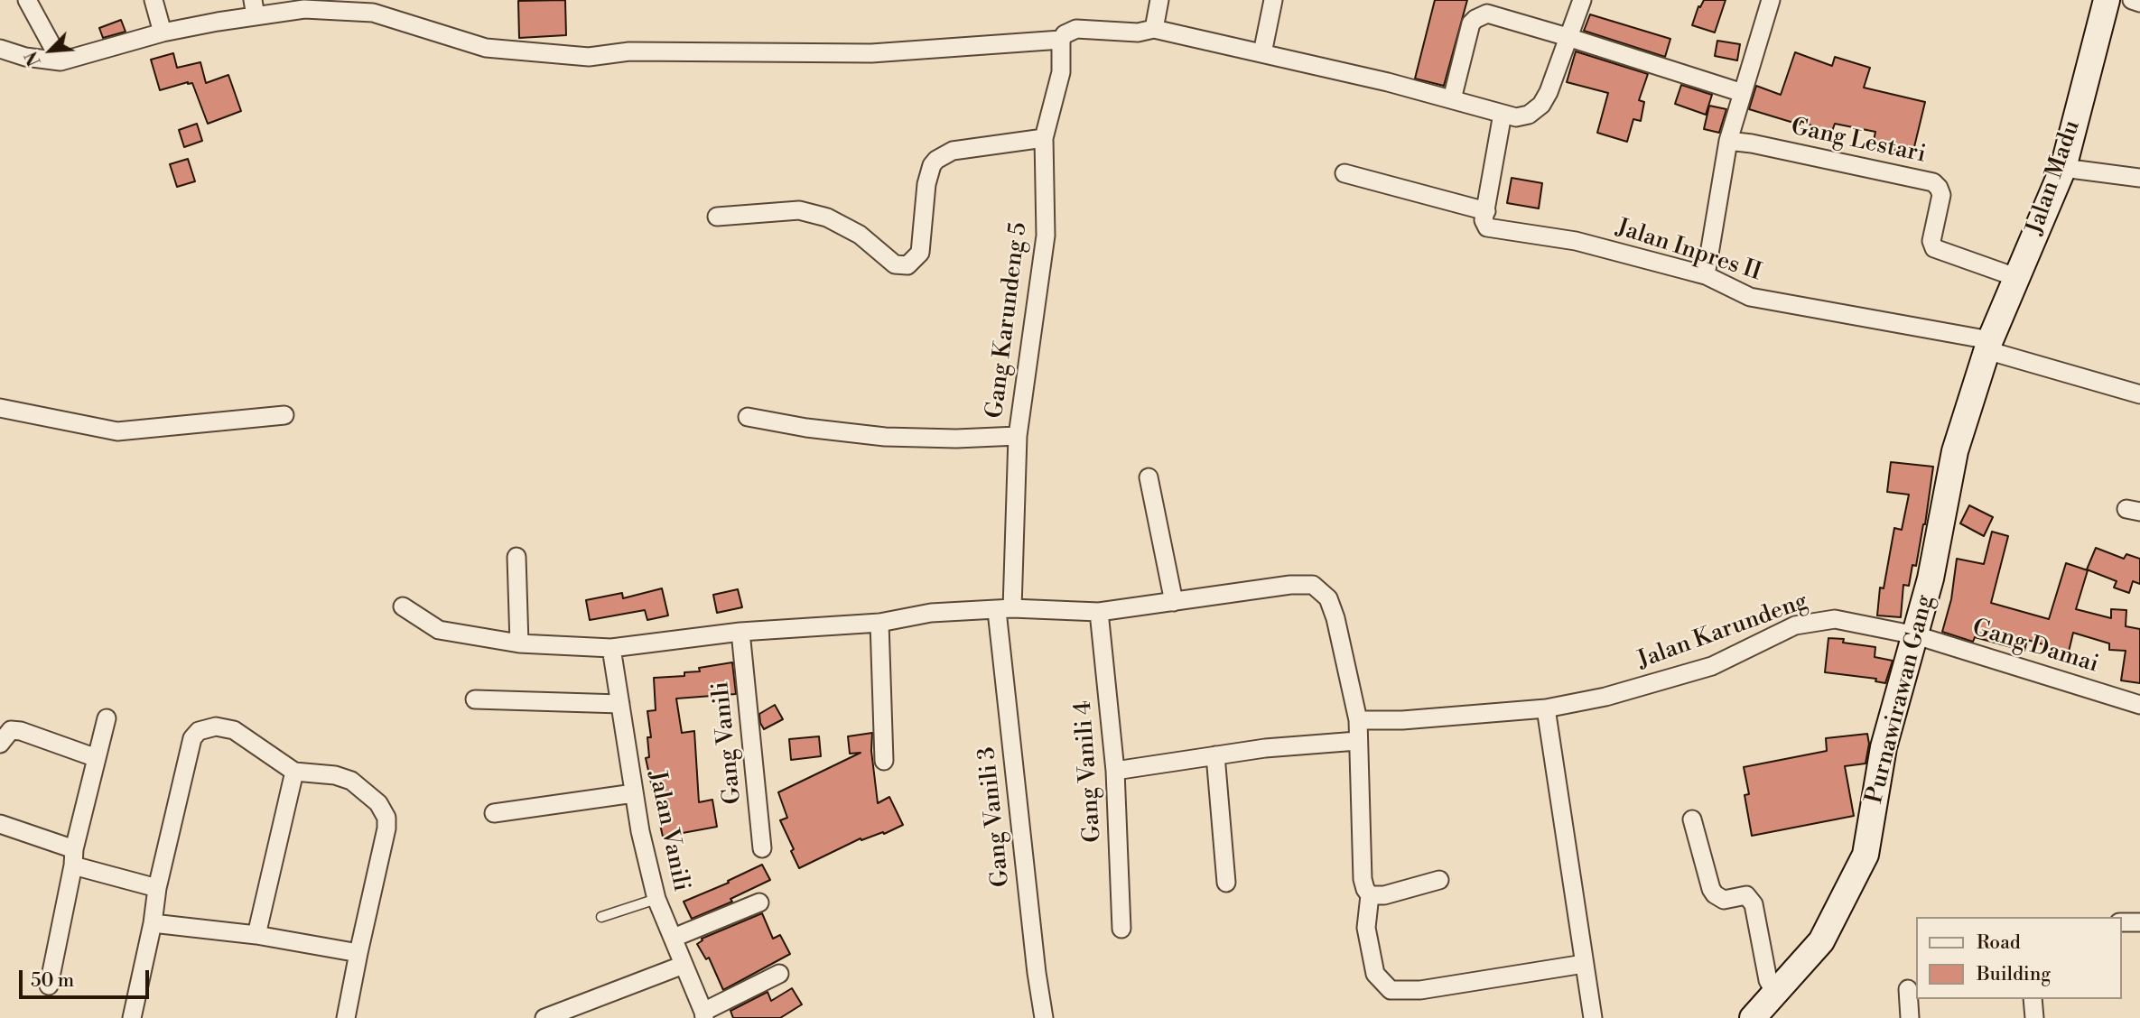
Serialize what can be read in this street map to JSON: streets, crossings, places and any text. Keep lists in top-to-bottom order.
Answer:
{
  "streets": {
    "street": [
      "Gang Lestari",
      "Jalan Madu",
      "Jalan Inpres II",
      "Gang Karundeng 5",
      "Jalan Karundeng",
      "Gang Damai",
      "Purnawirawan Gang",
      "Gang Vanili",
      "Gang Vanili 4",
      "Gang Vanili 3",
      "Jalan Vanili"
    ]
  },
  "crossings": [
    ["Gang Lestari", "Jalan Madu"],
    ["Jalan Madu", "Jalan Inpres II"],
    ["Jalan Madu", "Purnawirawan Gang"],
    ["Jalan Inpres II", "Purnawirawan Gang"],
    ["Gang Karundeng 5", "Gang Vanili 3"],
    ["Jalan Karundeng", "Gang Damai"],
    ["Jalan Karundeng", "Purnawirawan Gang"],
    ["Gang Damai", "Purnawirawan Gang"]
  ],
  "legend": ["Road", "Building"],
  "scale_bar": "50 m",
  "north": "bottom left"
}
